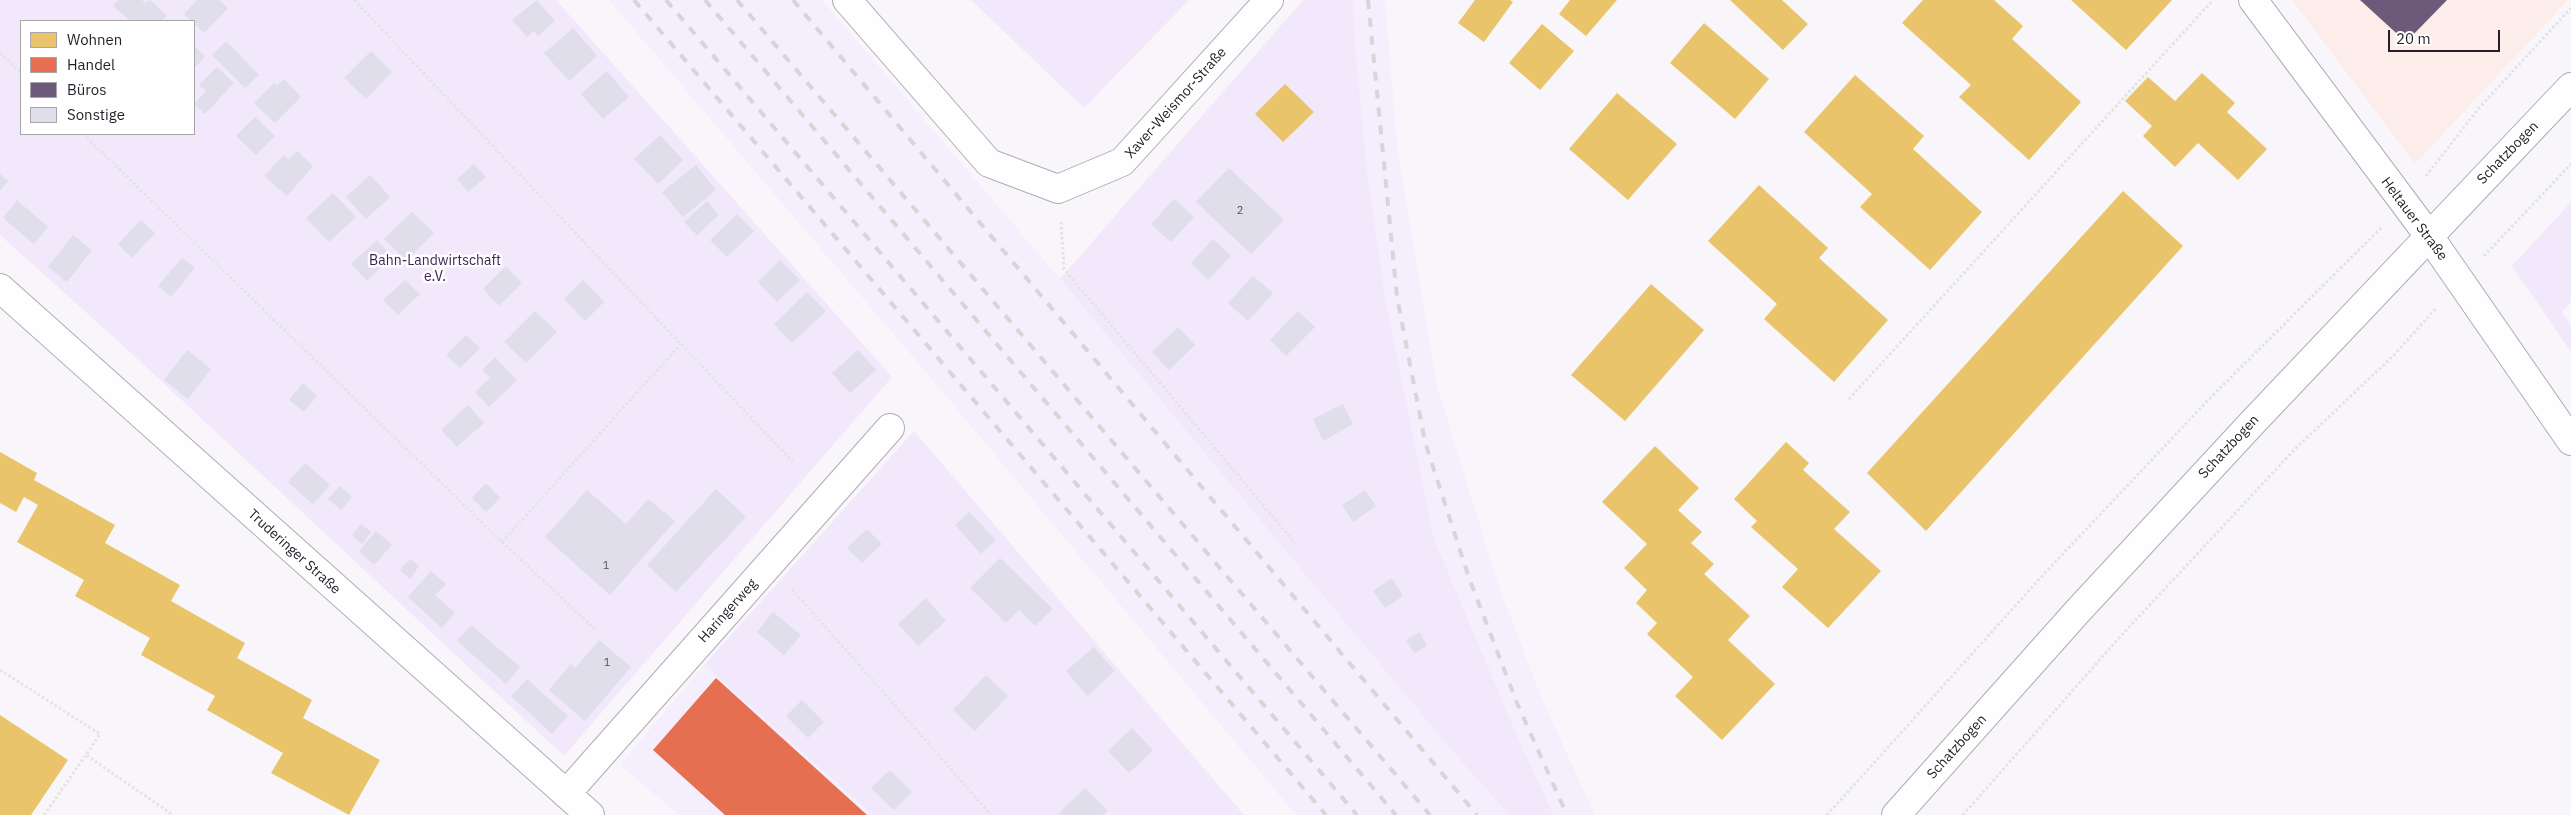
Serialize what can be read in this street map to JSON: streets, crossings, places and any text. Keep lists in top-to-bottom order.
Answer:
{
  "streets": {
    "street": [
      "Xaver-Weismor-Straße",
      "Schatzbogen",
      "Heltauer Straße",
      "Truderinger Straße",
      "Haringerweg"
    ]
  },
  "crossings": [
    ["Schatzbogen", "Heltauer Straße"],
    ["Truderinger Straße", "Haringerweg"]
  ],
  "parks": ["Bahn-Landwirtschaft e.V."],
  "house_numbers": ["2", "1", "1"],
  "legend": [
    "Wohnen",
    "Handel",
    "Büros",
    "Sonstige"
  ],
  "scale_bar": "20 m"
}
